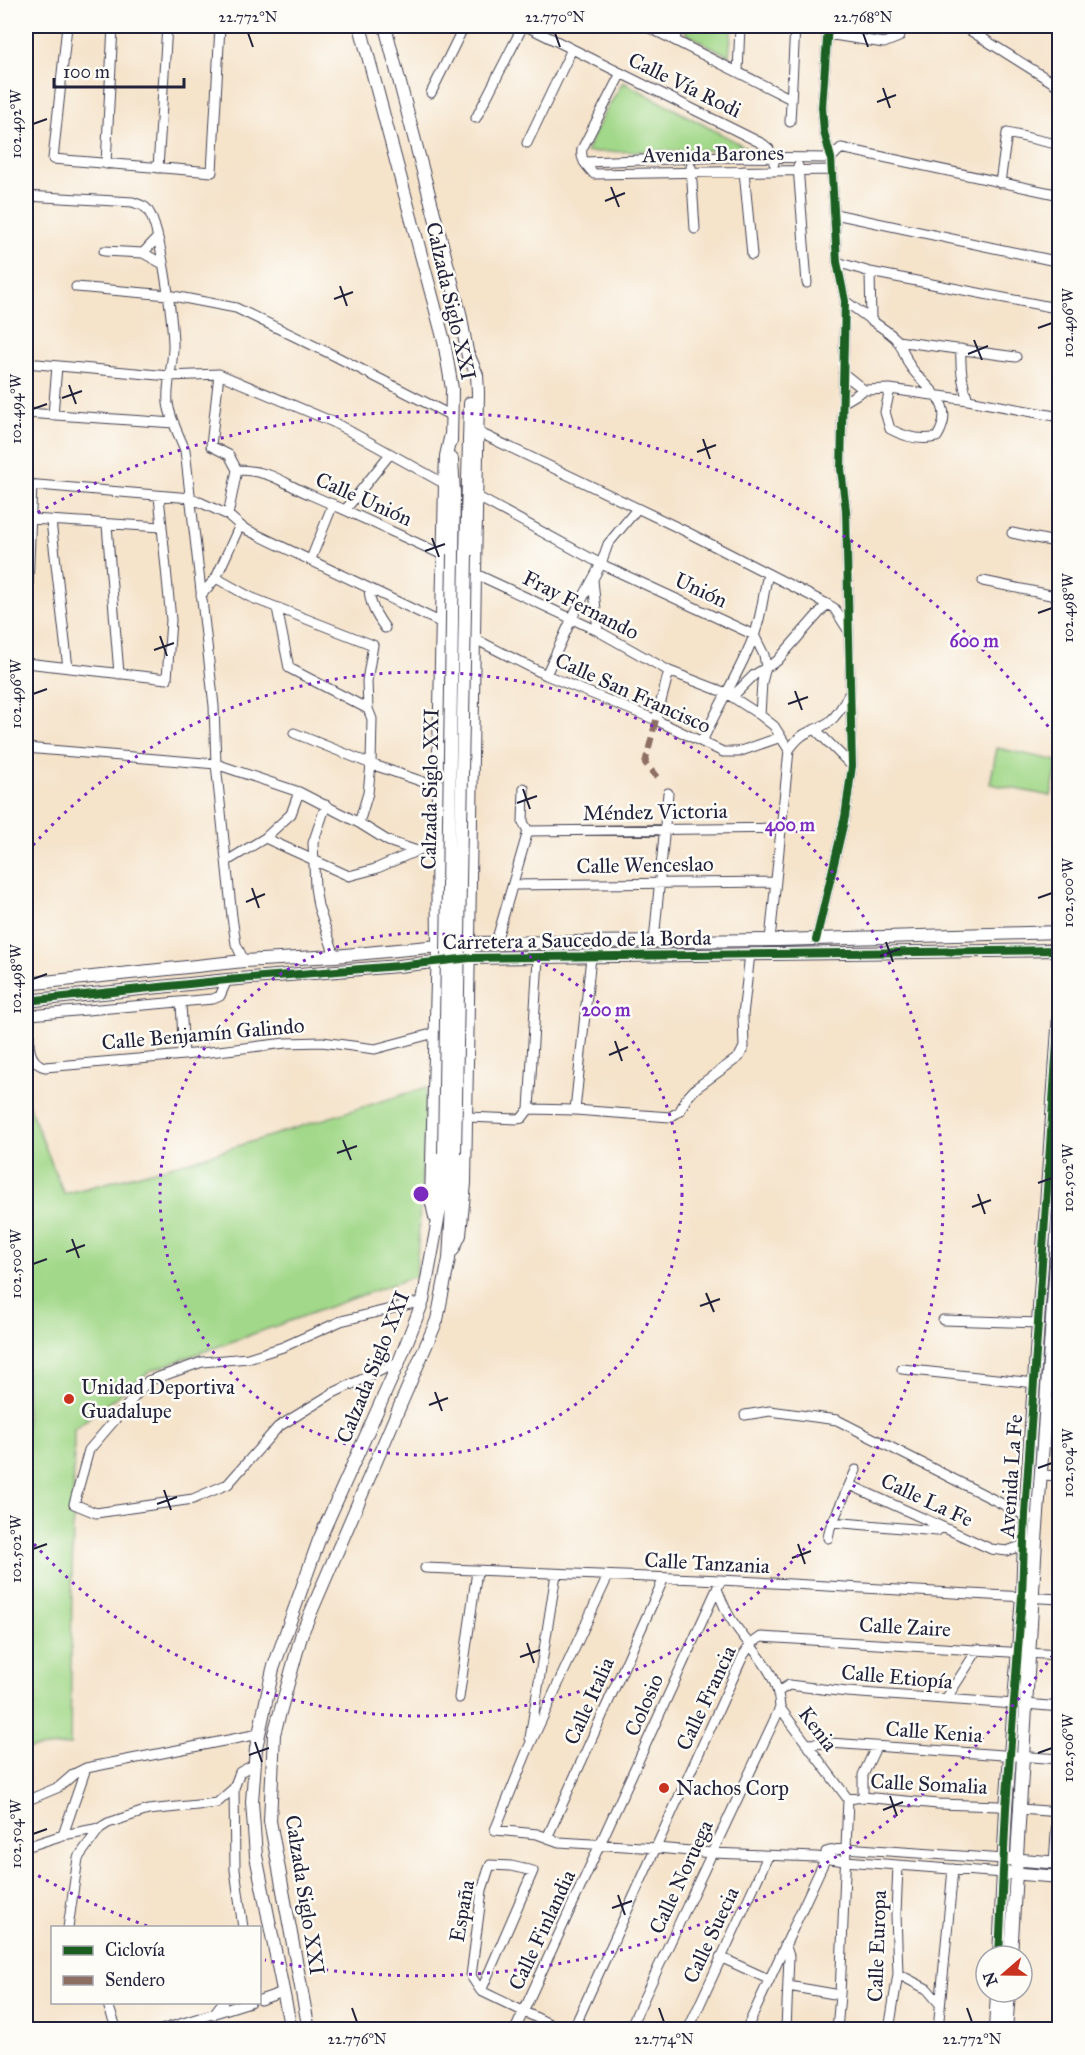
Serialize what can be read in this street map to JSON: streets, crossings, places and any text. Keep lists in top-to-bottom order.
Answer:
{
  "streets": {
    "street": [
      "Calle Vía Rodi",
      "Avenida Barones",
      "Calzada Siglo XXI",
      "Calle Unión",
      "Unión",
      "Fray Fernando",
      "Calle San Francisco",
      "Méndez Victoria",
      "Calle Wenceslao",
      "Carretera a Saucedo de la Borda",
      "Calle Benjamín Galindo",
      "Avenida La Fe",
      "Calle La Fe",
      "Calle Tanzania",
      "Calle Zaire",
      "Calle Etiopía",
      "Calle Francia",
      "Calle Italia",
      "Colosio",
      "Kenia",
      "Calle Kenia",
      "Calle Somalia",
      "Calle Noruega",
      "España",
      "Calle Finlandia",
      "Calle Suecia",
      "Calle Europa"
    ]
  },
  "crossings": [
    ["Calle Vía Rodi", "Avenida Barones"],
    ["Calzada Siglo XXI", "Calle Unión"],
    ["Calzada Siglo XXI", "Unión"],
    ["Calzada Siglo XXI", "Fray Fernando"],
    ["Calzada Siglo XXI", "Calle San Francisco"],
    ["Calzada Siglo XXI", "Carretera a Saucedo de la Borda"],
    ["Fray Fernando", "Calle San Francisco"],
    ["Avenida La Fe", "Calle La Fe"],
    ["Avenida La Fe", "Calle Tanzania"],
    ["Avenida La Fe", "Calle Zaire"],
    ["Avenida La Fe", "Calle Etiopía"],
    ["Avenida La Fe", "Calle Kenia"],
    ["Avenida La Fe", "Calle Somalia"],
    ["Calle Tanzania", "Calle Italia"],
    ["Calle Tanzania", "Colosio"],
    ["Calle Tanzania", "Kenia"],
    ["Calle Zaire", "Calle Francia"],
    ["Calle Zaire", "Kenia"],
    ["Calle Etiopía", "Kenia"],
    ["Calle Francia", "Kenia"],
    ["Colosio", "Kenia"],
    ["Colosio", "Calle Finlandia"],
    ["Kenia", "Calle Kenia"],
    ["Kenia", "Calle Somalia"],
    ["Kenia", "Calle Noruega"]
  ],
  "places": ["Unidad Deportiva Guadalupe", "Nachos Corp"],
  "legend": ["Ciclovía", "Sendero"],
  "scale_bar": "100 m",
  "north": "left",
  "coordinates": [
    "22.772°N",
    "22.770°N",
    "22.768°N",
    "102.492°W",
    "102.496°W",
    "102.494°W",
    "102.498°W",
    "102.500°W",
    "102.502°W",
    "102.504°W",
    "102.506°W",
    "22.776°N",
    "22.774°N"
  ],
  "rings": ["600 m", "400 m", "200 m"]
}
